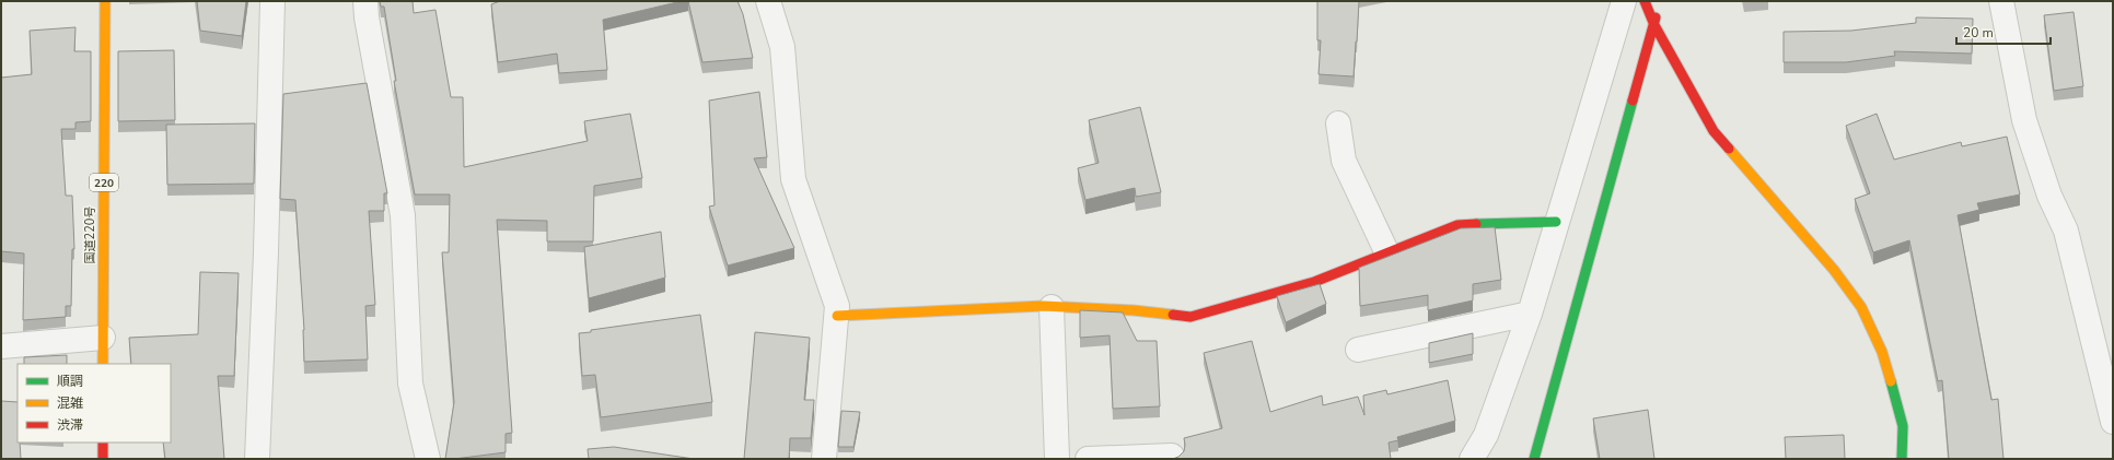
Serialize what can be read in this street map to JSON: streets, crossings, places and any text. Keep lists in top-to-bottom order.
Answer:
{
  "streets": {
    "main road": ["220", "国道220号"]
  },
  "legend": ["順調", "混雑", "渋滞"],
  "scale_bar": "20 m"
}
